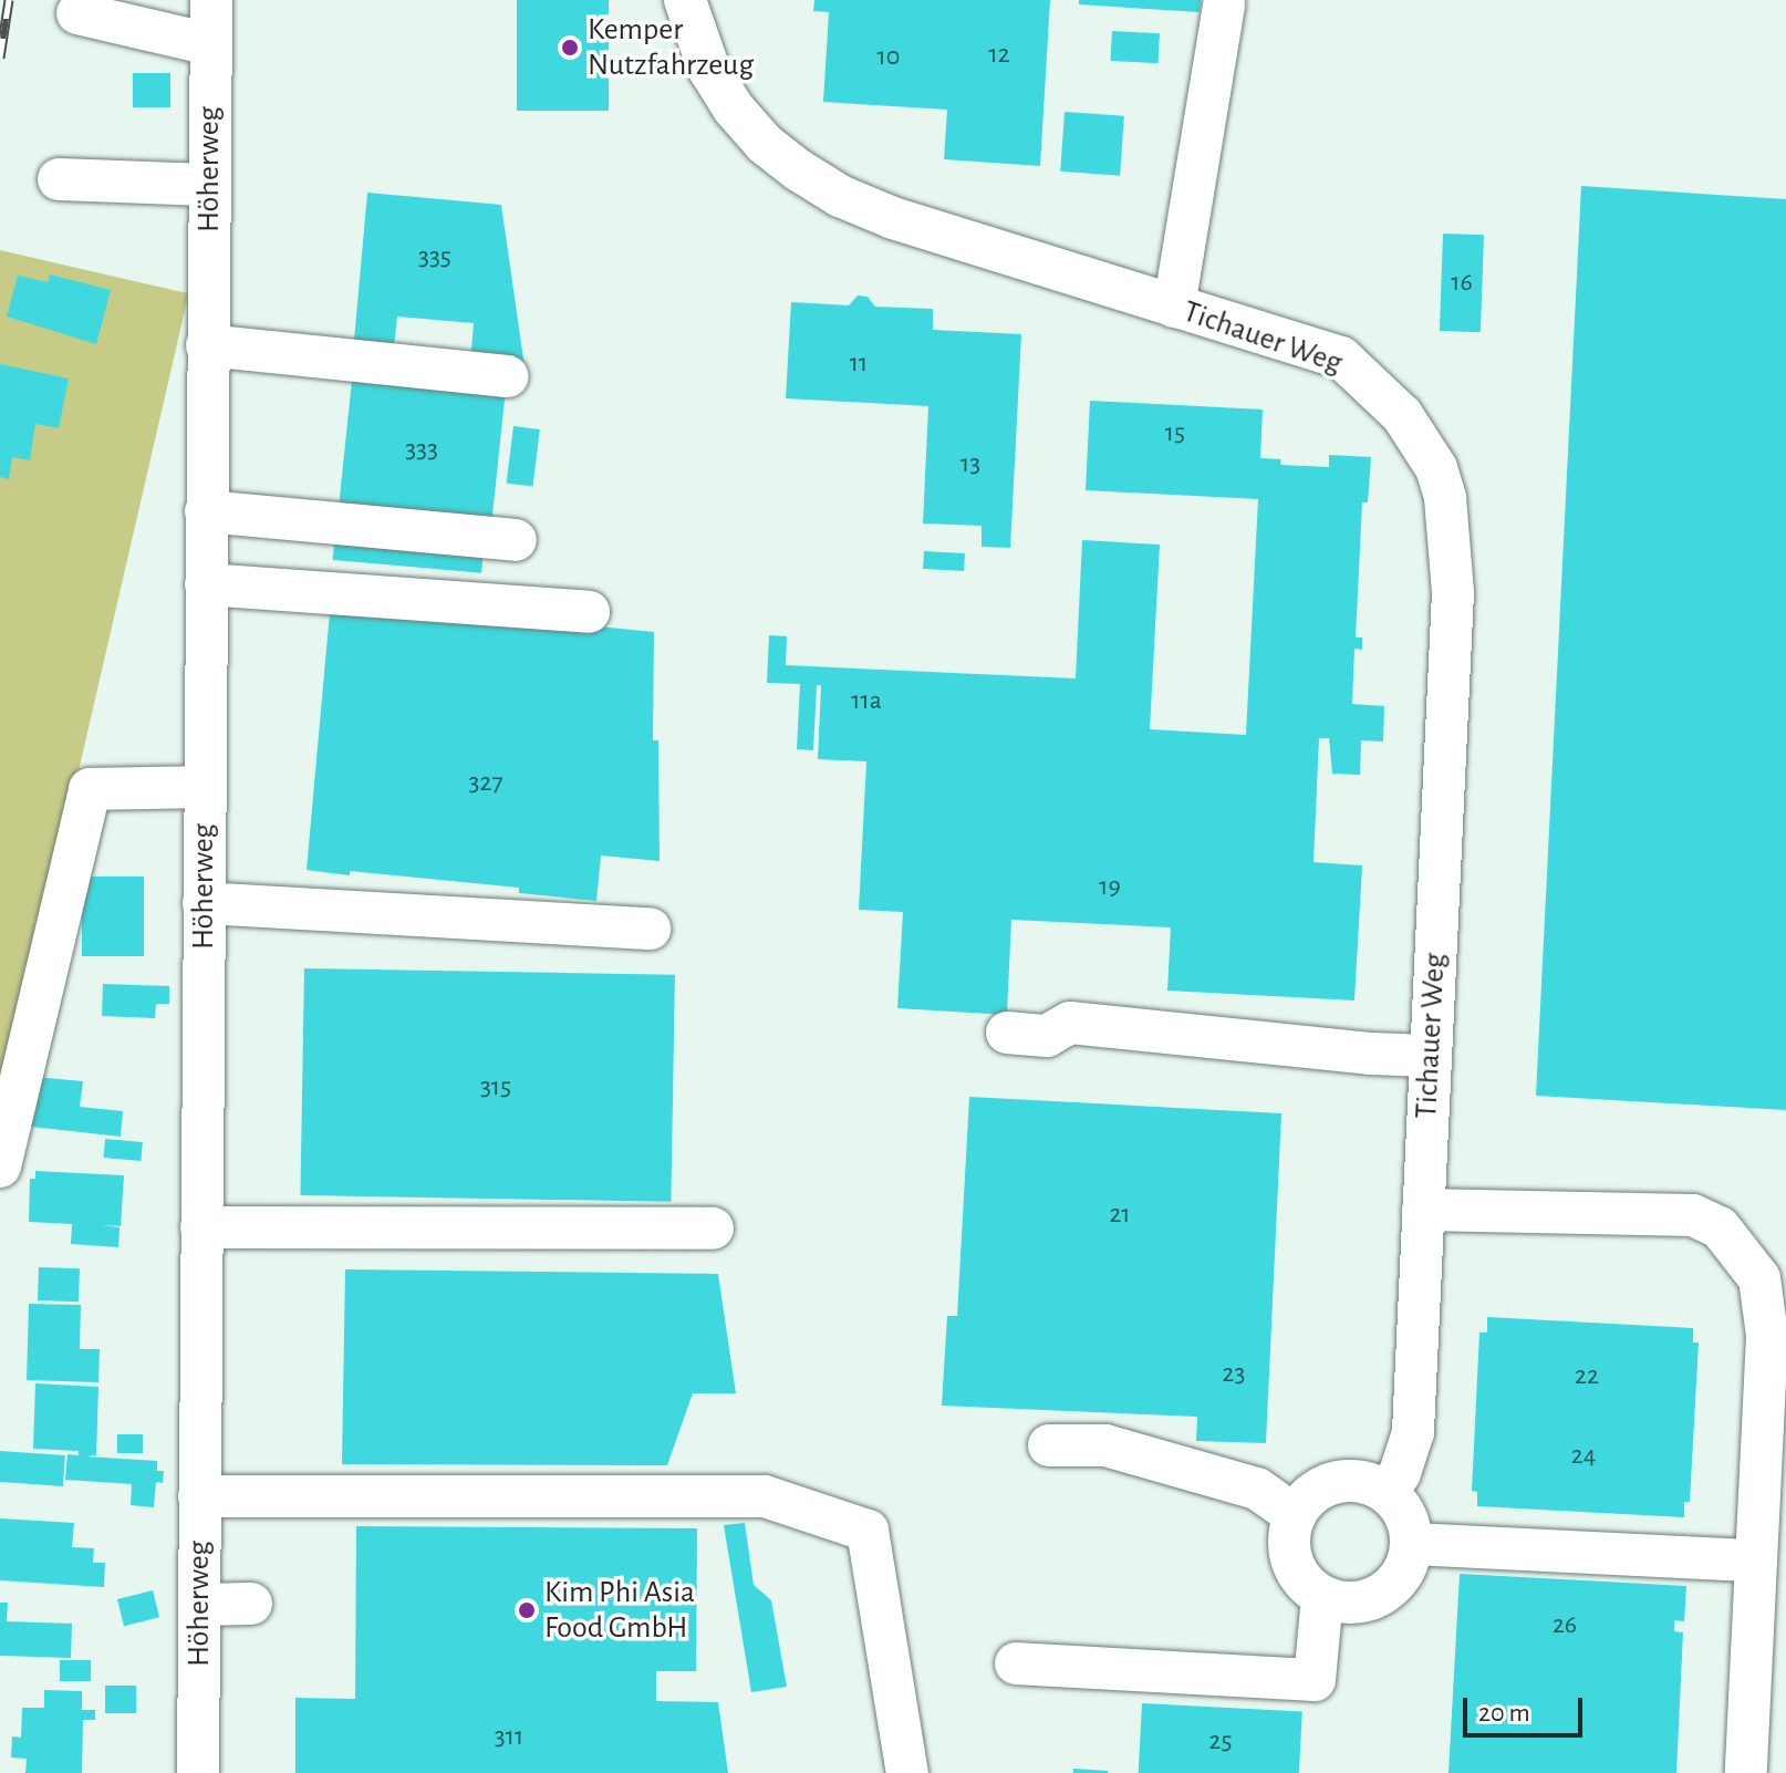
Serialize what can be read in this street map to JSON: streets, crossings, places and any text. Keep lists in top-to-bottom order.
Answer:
{
  "streets": {
    "street": ["Höherweg", "Tichauer Weg"]
  },
  "places": ["Kemper Nutzfahrzeug", "Kim Phi Asia Food GmbH"],
  "house_numbers": [
    "12",
    "10",
    "335",
    "16",
    "11",
    "15",
    "333",
    "13",
    "11a",
    "327",
    "19",
    "315",
    "21",
    "23",
    "22",
    "24",
    "26",
    "311",
    "25"
  ],
  "scale_bar": "20 m"
}
